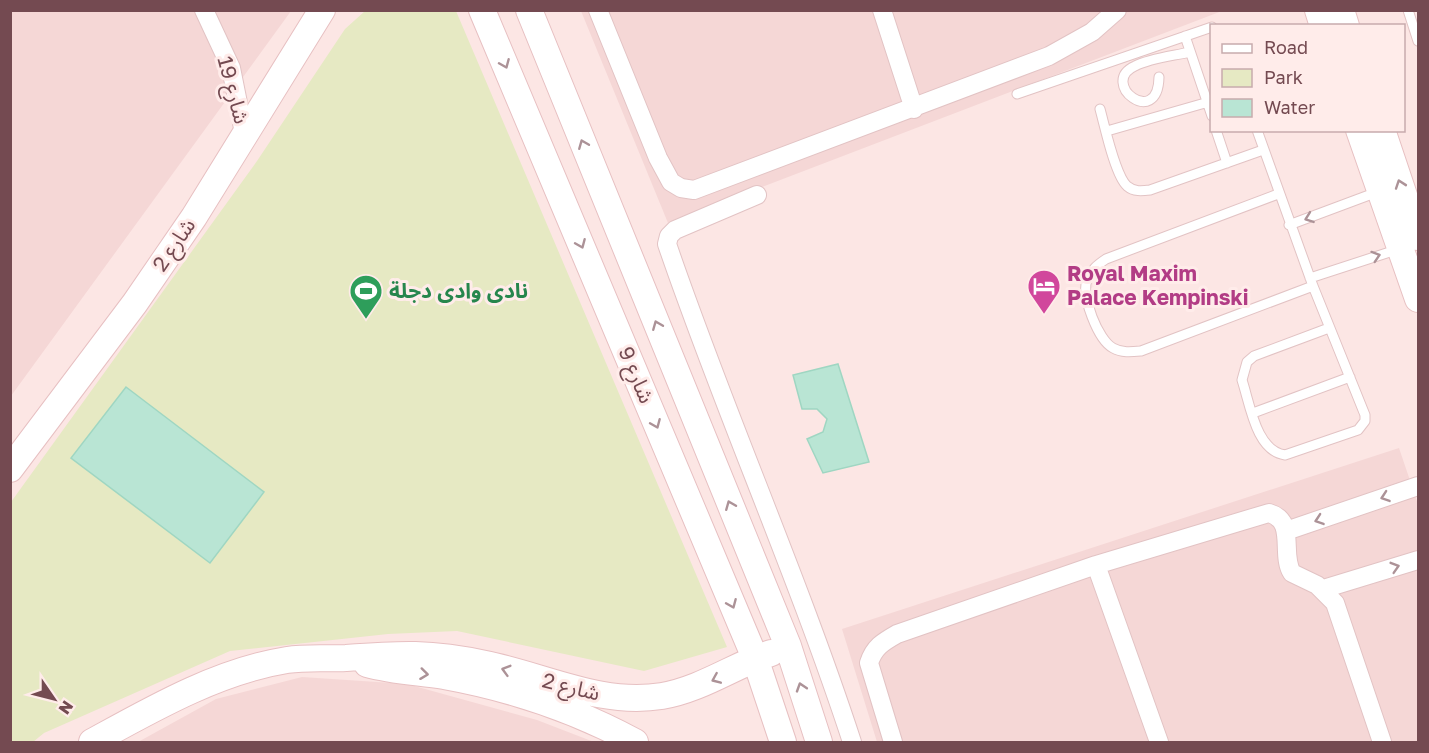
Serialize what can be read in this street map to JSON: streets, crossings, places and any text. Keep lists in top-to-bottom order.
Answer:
{
  "streets": {
    "street": ["شارع 19", "شارع 2", "شارع 9"]
  },
  "crossings": [
    ["شارع 19", "شارع 2"],
    ["شارع 2", "شارع 9"]
  ],
  "places": {
    "hotel": ["Royal Maxim Palace Kempinski"],
    "sports": ["نادى وادى دجلة"]
  },
  "legend": ["Road", "Park", "Water"],
  "north": "bottom right"
}
